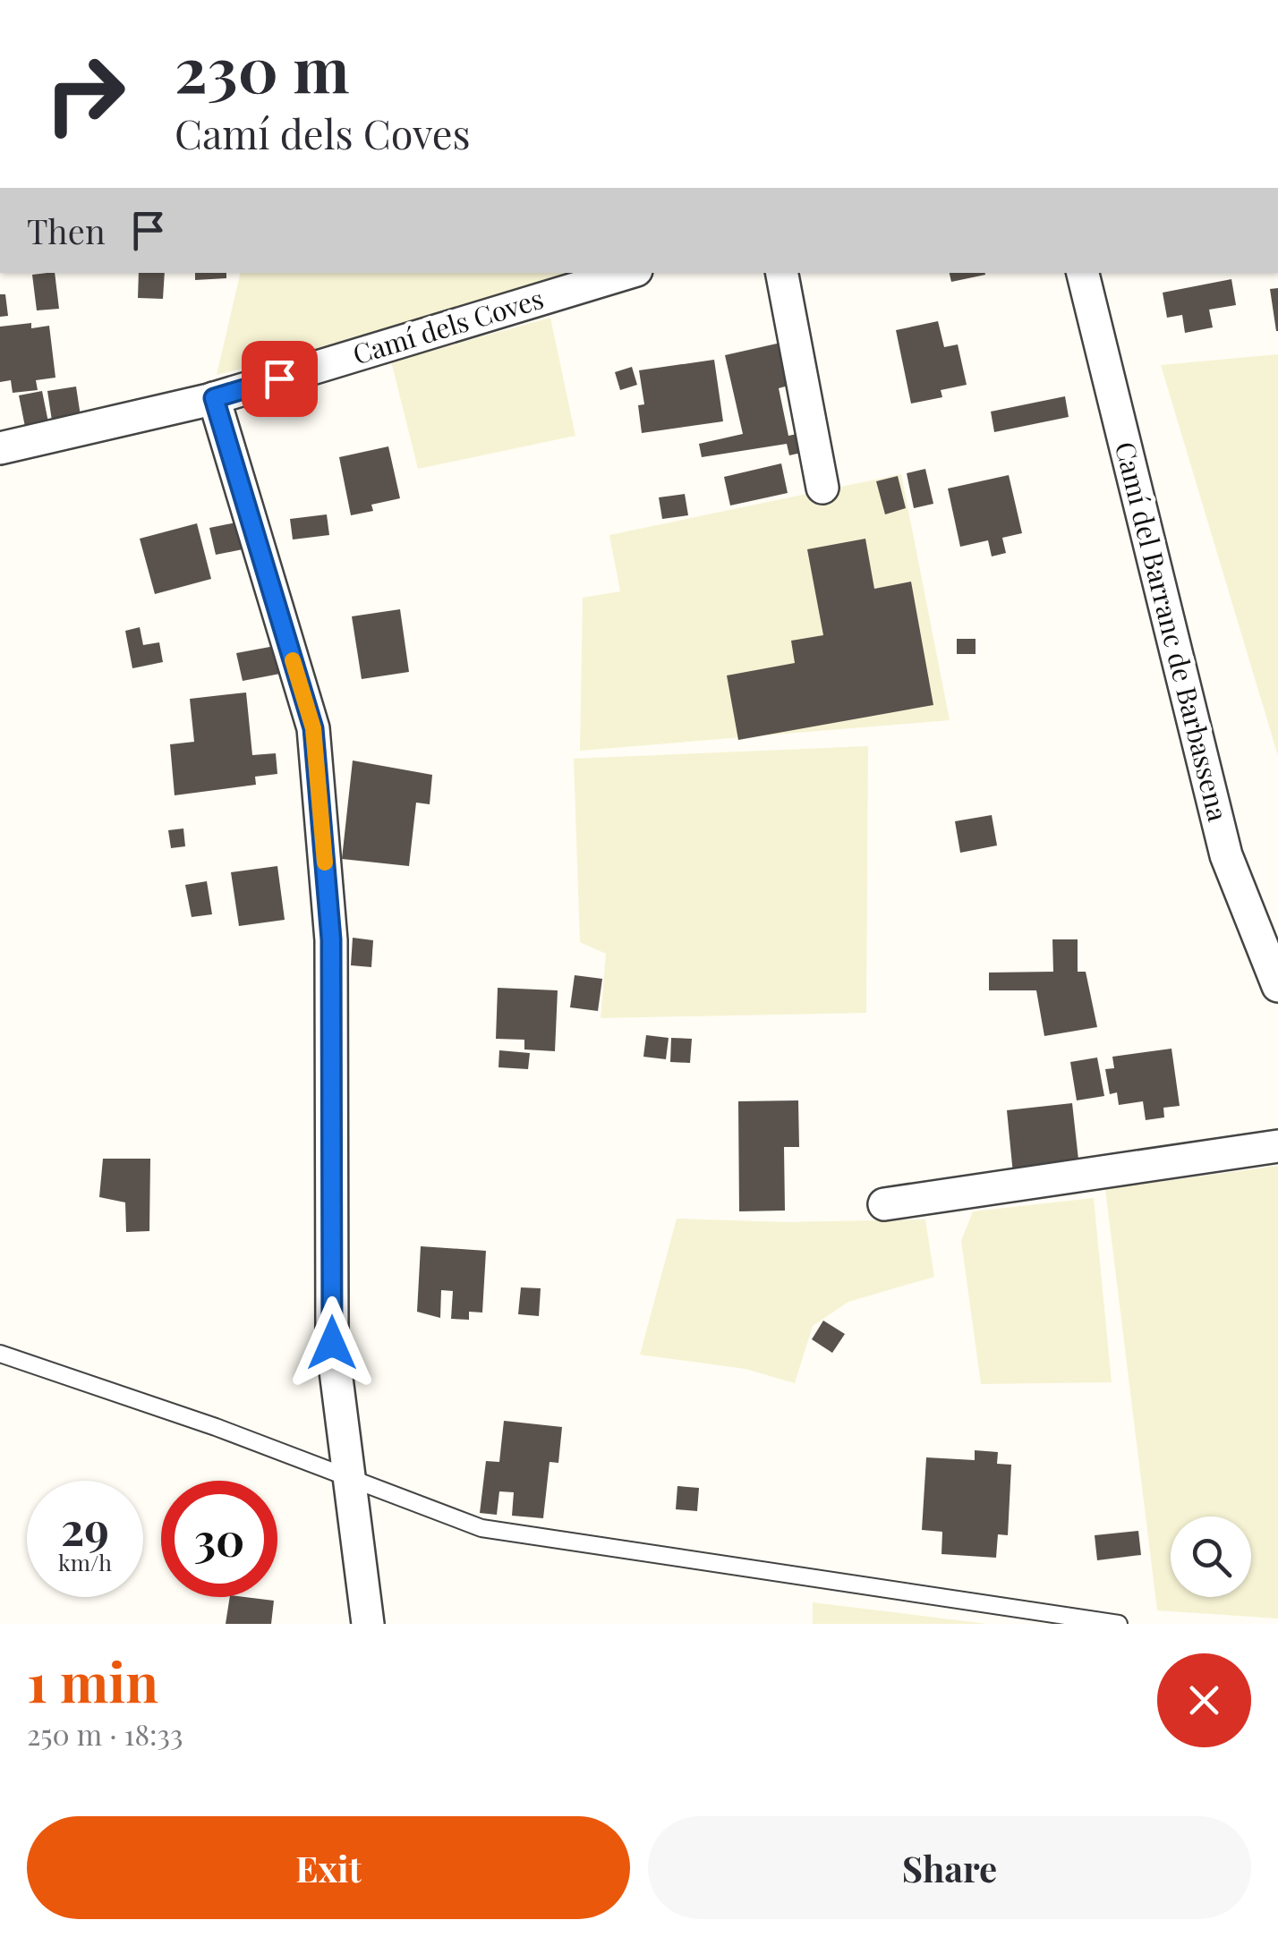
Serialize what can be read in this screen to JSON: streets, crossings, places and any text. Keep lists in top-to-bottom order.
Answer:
{
  "streets": {
    "street": ["Camí dels Coves", "Camí del Barranc de Barbassena"]
  },
  "page": {
    "turn": ["230 m", "Camí dels Coves"],
    "then": "Then",
    "speed": "29 km/h",
    "limit": "30",
    "heading": ["1 min", "250 m · 18:33"],
    "buttons": ["Exit", "Share"]
  }
}
